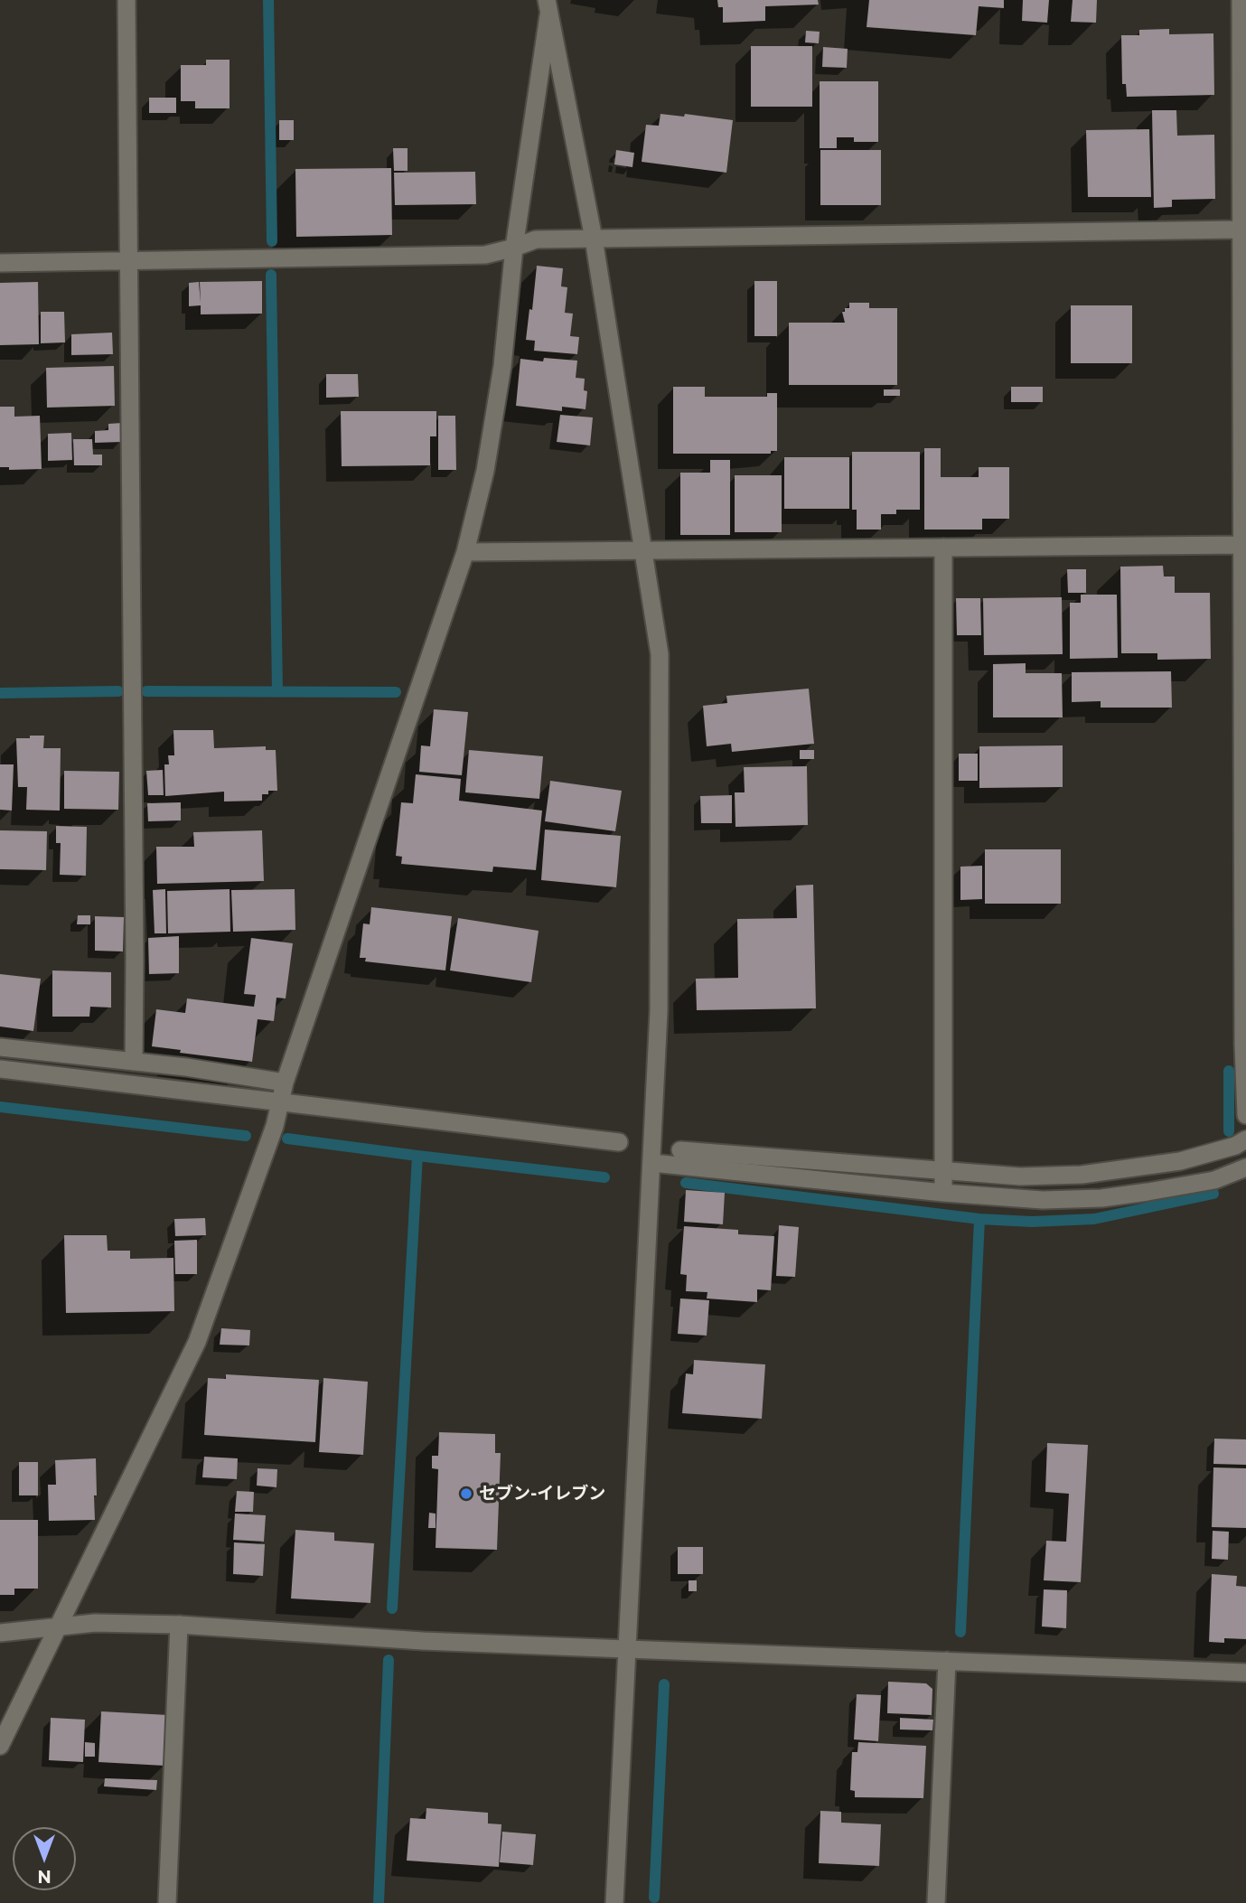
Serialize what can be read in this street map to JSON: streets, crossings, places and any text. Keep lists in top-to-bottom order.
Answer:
{
  "places": ["セブン-イレブン"],
  "north": "bottom"
}
